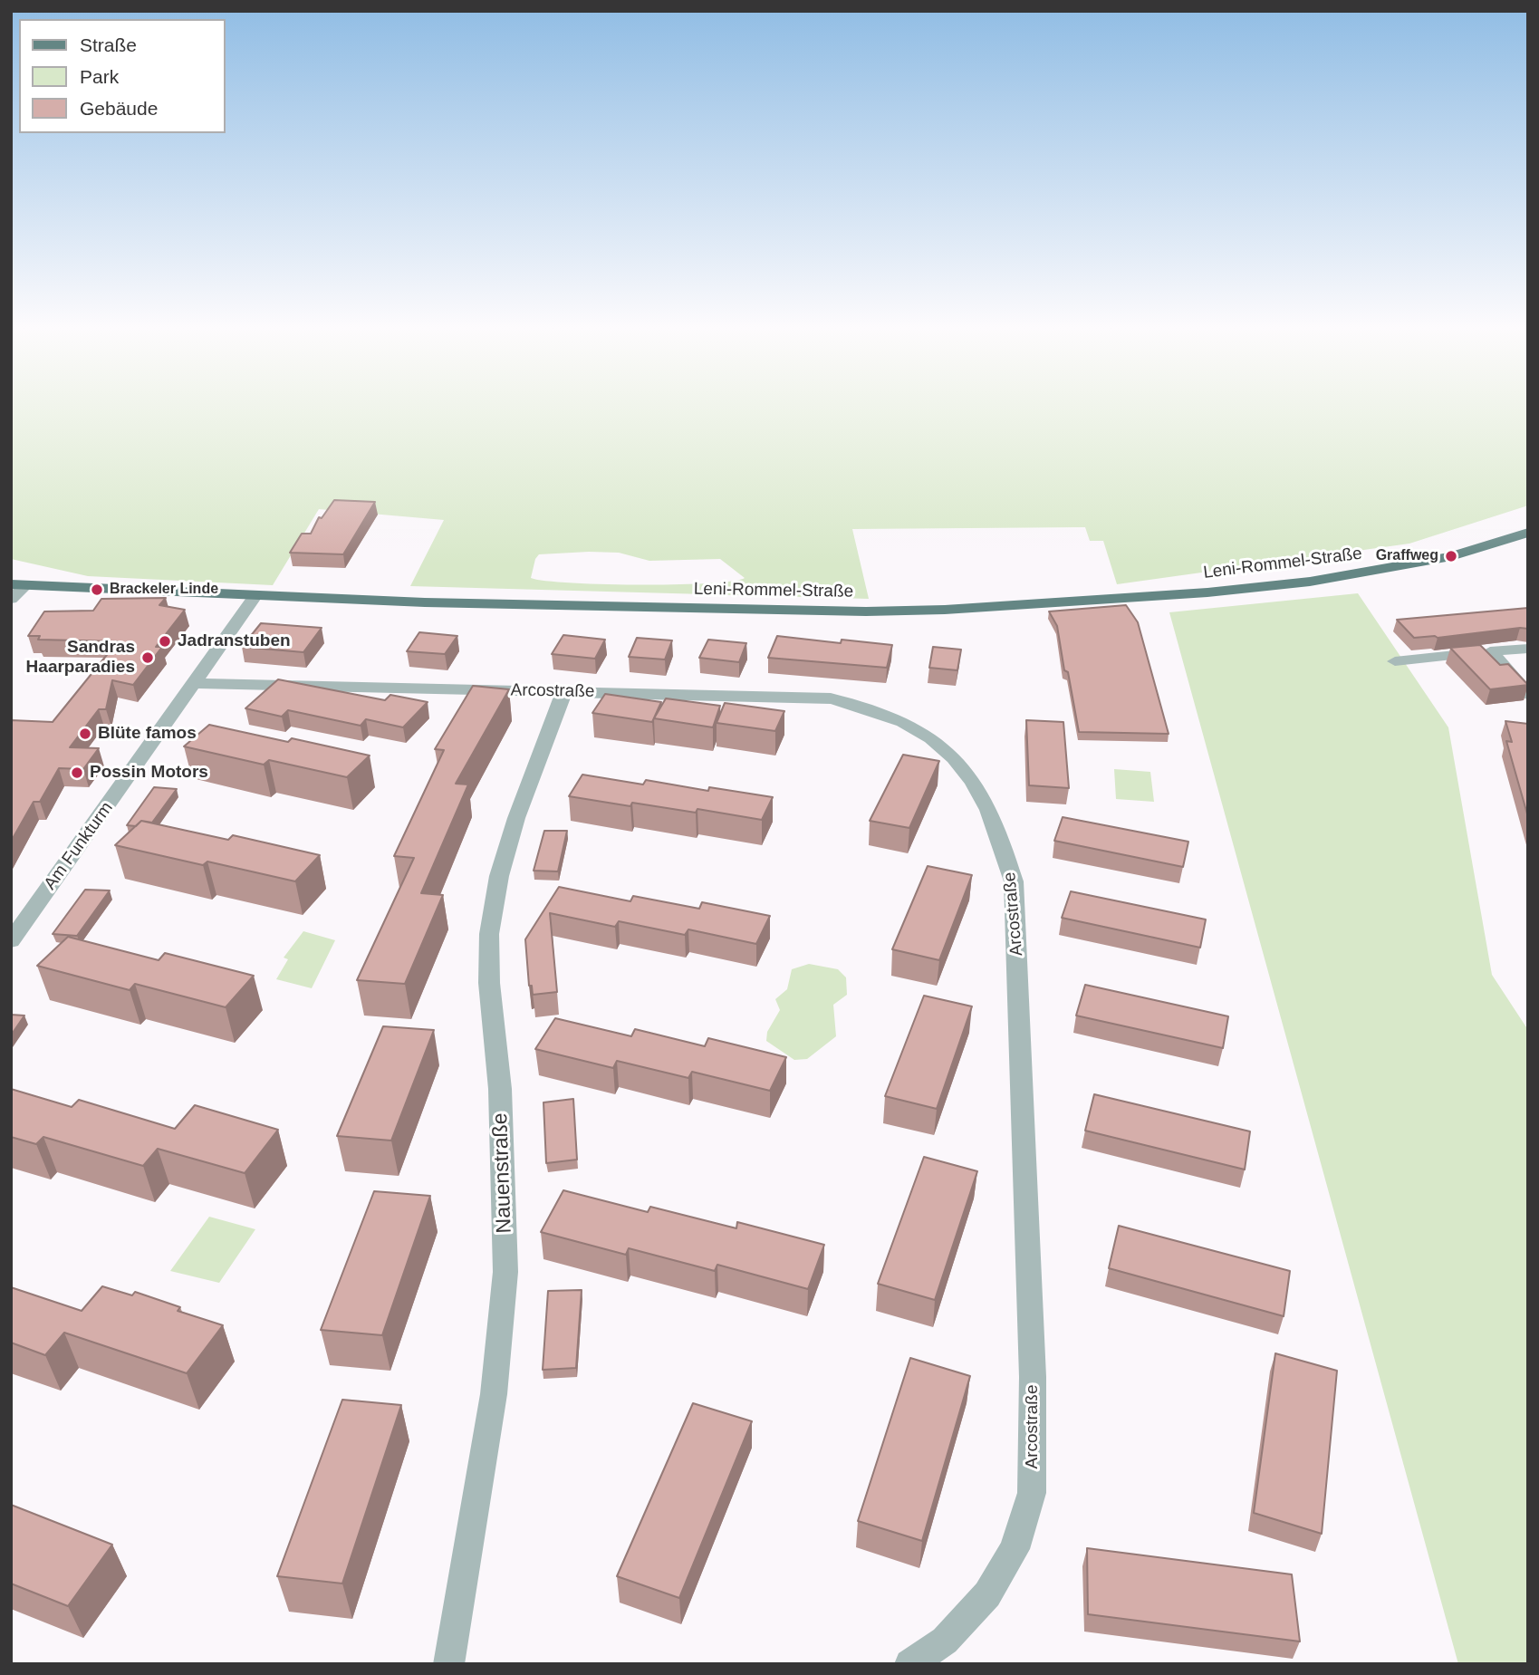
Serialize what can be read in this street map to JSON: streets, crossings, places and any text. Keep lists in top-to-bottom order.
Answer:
{
  "streets": {
    "main road": ["Leni-Rommel-Straße"],
    "street": ["Arcostraße", "Am Funkturm", "Nauenstraße"]
  },
  "crossings": [
    ["Leni-Rommel-Straße", "Am Funkturm"],
    ["Arcostraße", "Am Funkturm"],
    ["Arcostraße", "Nauenstraße"]
  ],
  "places": [
    "Graffweg",
    "Brackeler Linde",
    "Jadranstuben",
    "Sandras Haarparadies",
    "Blüte famos",
    "Possin Motors"
  ],
  "legend": ["Straße", "Park", "Gebäude"]
}
